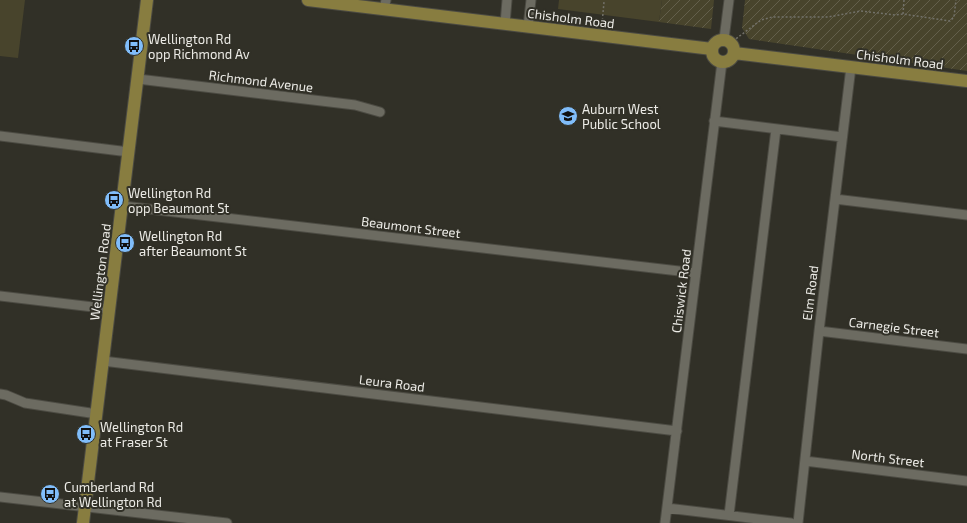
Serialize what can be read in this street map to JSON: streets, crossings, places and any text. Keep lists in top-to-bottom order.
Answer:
{
  "streets": {
    "main road": ["Chisholm Road", "Wellington Road"],
    "street": [
      "Richmond Avenue",
      "Beaumont Street",
      "Chiswick Road",
      "Elm Road",
      "Carnegie Street",
      "Leura Road",
      "North Street"
    ]
  },
  "crossings": [
    ["Chisholm Road", "Chiswick Road"],
    ["Chisholm Road", "Elm Road"],
    ["Richmond Avenue", "Wellington Road"],
    ["Beaumont Street", "Wellington Road"],
    ["Beaumont Street", "Chiswick Road"],
    ["Wellington Road", "Leura Road"],
    ["Chiswick Road", "Leura Road"],
    ["Elm Road", "Carnegie Street"],
    ["Elm Road", "North Street"]
  ],
  "places": {
    "bus stop": [
      "Wellington Rd opp Richmond Av",
      "Wellington Rd opp Beaumont St",
      "Wellington Rd after Beaumont St",
      "Wellington Rd at Fraser St",
      "Cumberland Rd at Wellington Rd"
    ],
    "school or university": ["Auburn West Public School"]
  }
}
